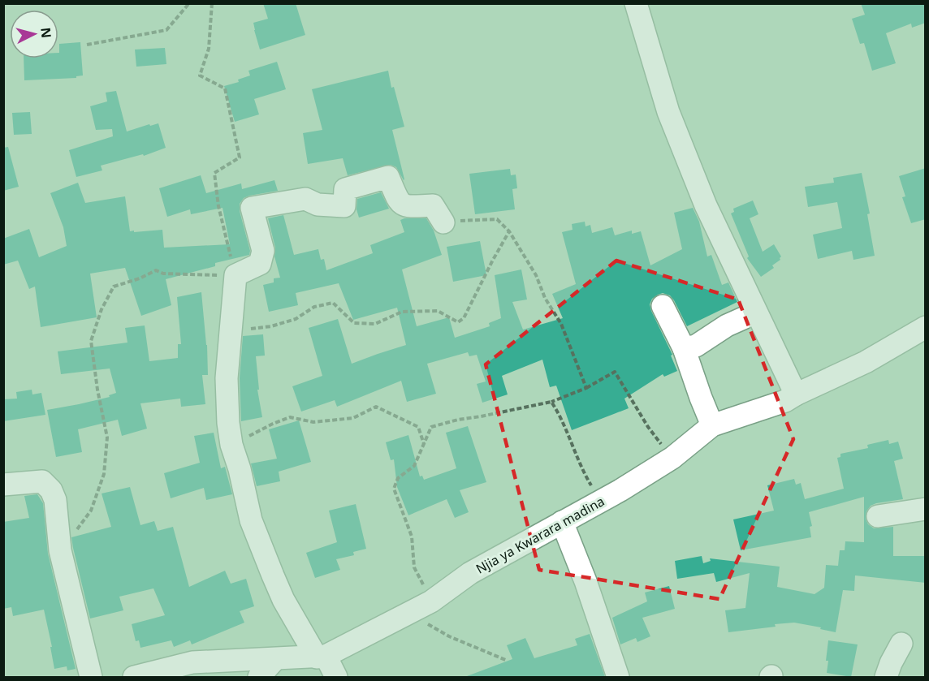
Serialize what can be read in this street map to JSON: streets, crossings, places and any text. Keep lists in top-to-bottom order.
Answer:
{
  "streets": {
    "street": ["Njia ya Kwarara madina"]
  },
  "north": "right"
}
